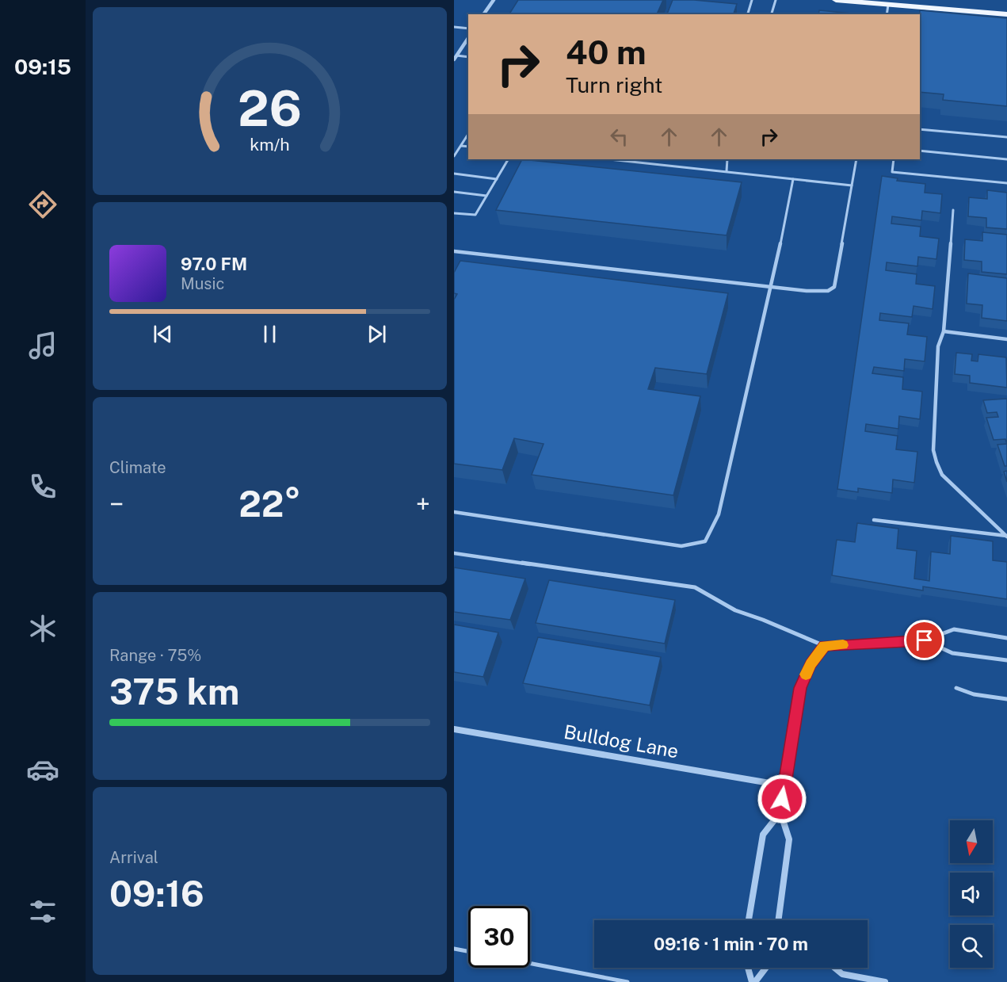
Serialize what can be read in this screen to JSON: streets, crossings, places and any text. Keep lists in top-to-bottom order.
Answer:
{
  "streets": {
    "street": ["Bulldog Lane"]
  },
  "north": "bottom",
  "page": {
    "tabs": "09:15",
    "turn": ["40 m", "Turn right"],
    "song": ["97.0 FM", "Music"],
    "tile": [
      "Climate",
      ["Range · 75%", "375 km"],
      ["Arrival", "09:16"]
    ],
    "heat": ["−", "22°", "+"],
    "limit": "30",
    "trip": "09:16 · 1 min · 70 m",
    "gauge": ["26", "km/h"]
  }
}
